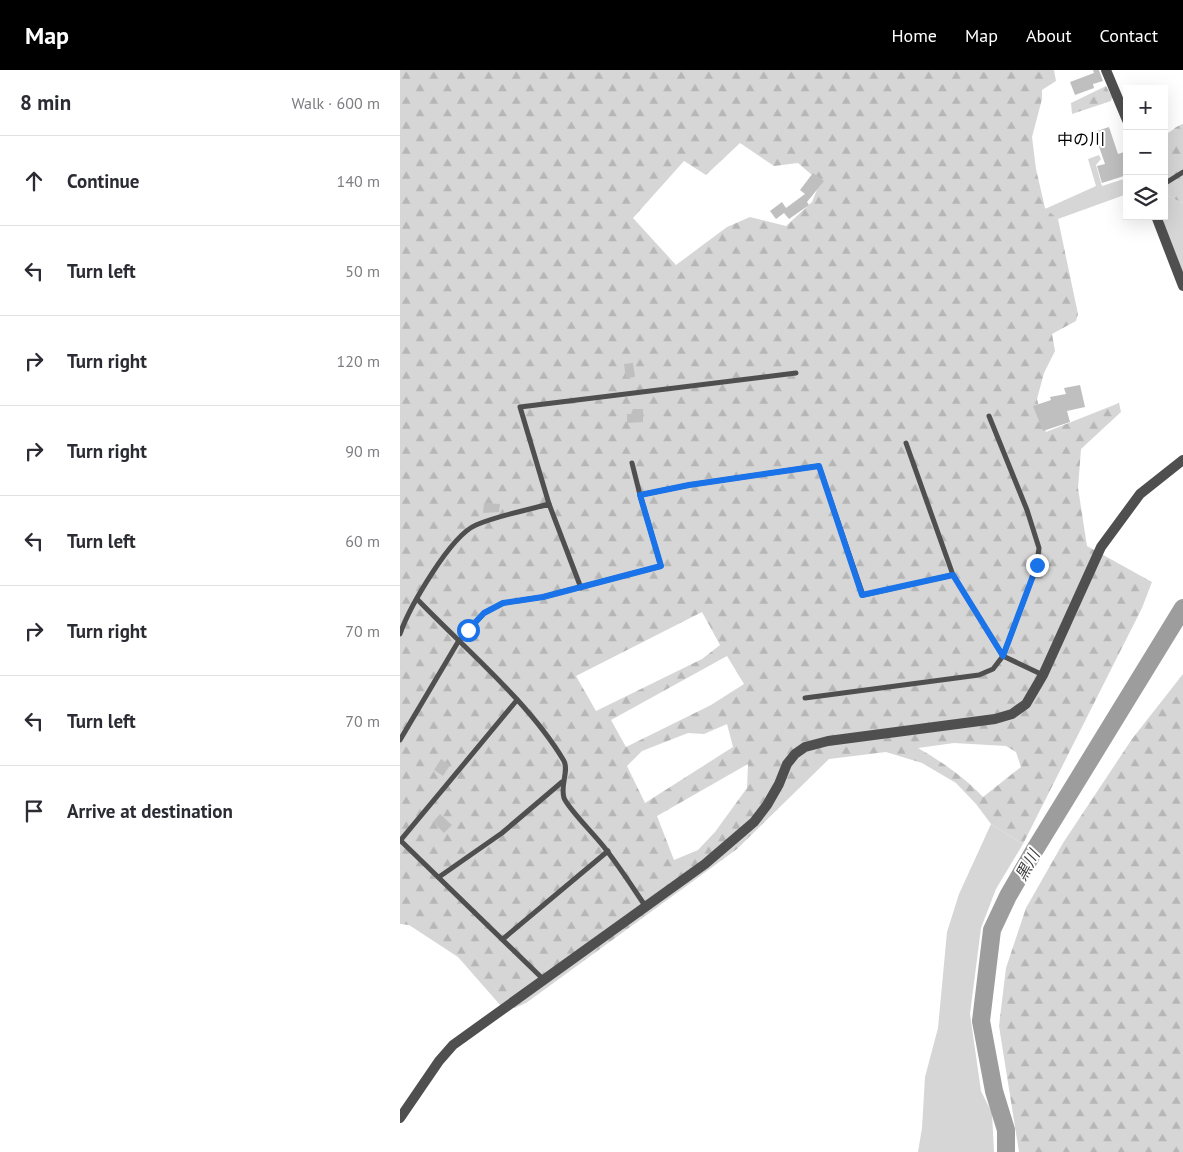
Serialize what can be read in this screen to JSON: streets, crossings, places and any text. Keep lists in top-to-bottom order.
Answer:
{
  "districts": ["中の川"],
  "water": ["黒川"],
  "page": {
    "header": "Map",
    "nav": [
      "Home",
      "Map",
      "About",
      "Contact"
    ],
    "heading": ["8 min", "Walk · 600 m"],
    "map_buttons": ["+", "−"],
    "list": [
      ["Continue", "140 m"],
      ["Turn left", "50 m"],
      ["Turn right", "120 m"],
      ["Turn right", "90 m"],
      ["Turn left", "60 m"],
      ["Turn right", "70 m"],
      ["Turn left", "70 m"],
      "Arrive at destination"
    ]
  }
}
